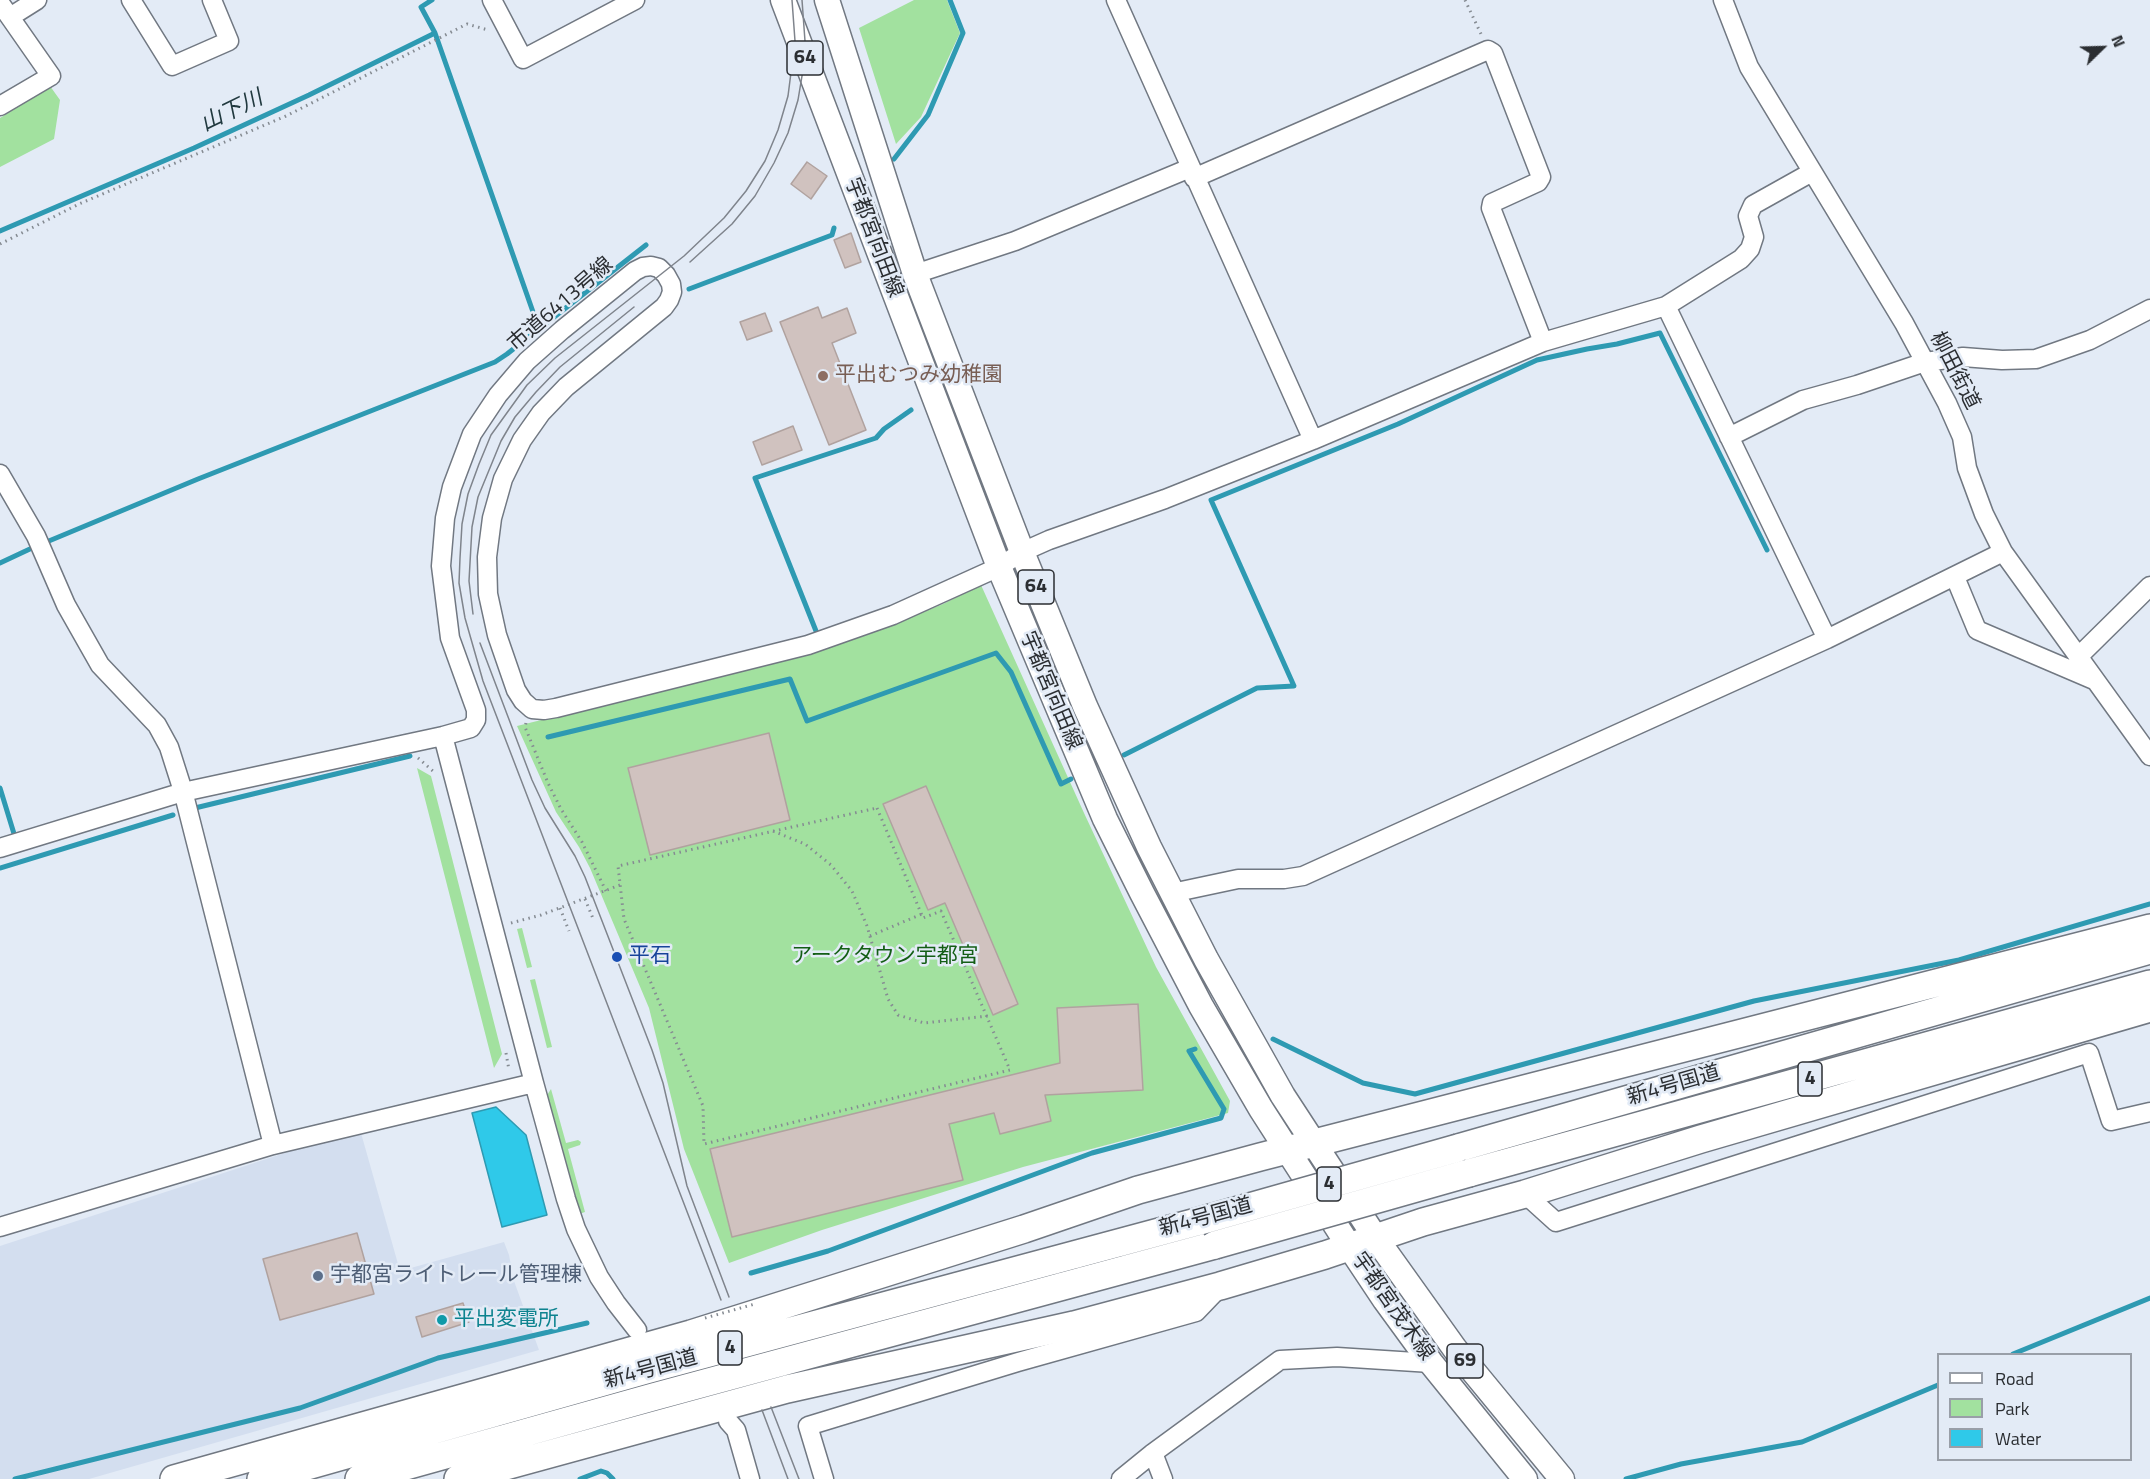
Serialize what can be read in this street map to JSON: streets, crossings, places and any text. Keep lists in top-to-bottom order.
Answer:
{
  "streets": {
    "highway": ["4", "新4号国道"],
    "main road": [
      "64",
      "宇都宮向田線",
      "宇都宮茂木線",
      "69"
    ],
    "street": ["市道6413号線", "柳田街道"]
  },
  "crossings": [
    ["宇都宮向田線", "宇都宮茂木線"]
  ],
  "water": ["山下川"],
  "parks": ["アークタウン宇都宮"],
  "places": [
    "平出むつみ幼稚園",
    "平石",
    "宇都宮ライトレール管理棟",
    "平出変電所"
  ],
  "legend": ["Road", "Park", "Water"],
  "north": "top right"
}
